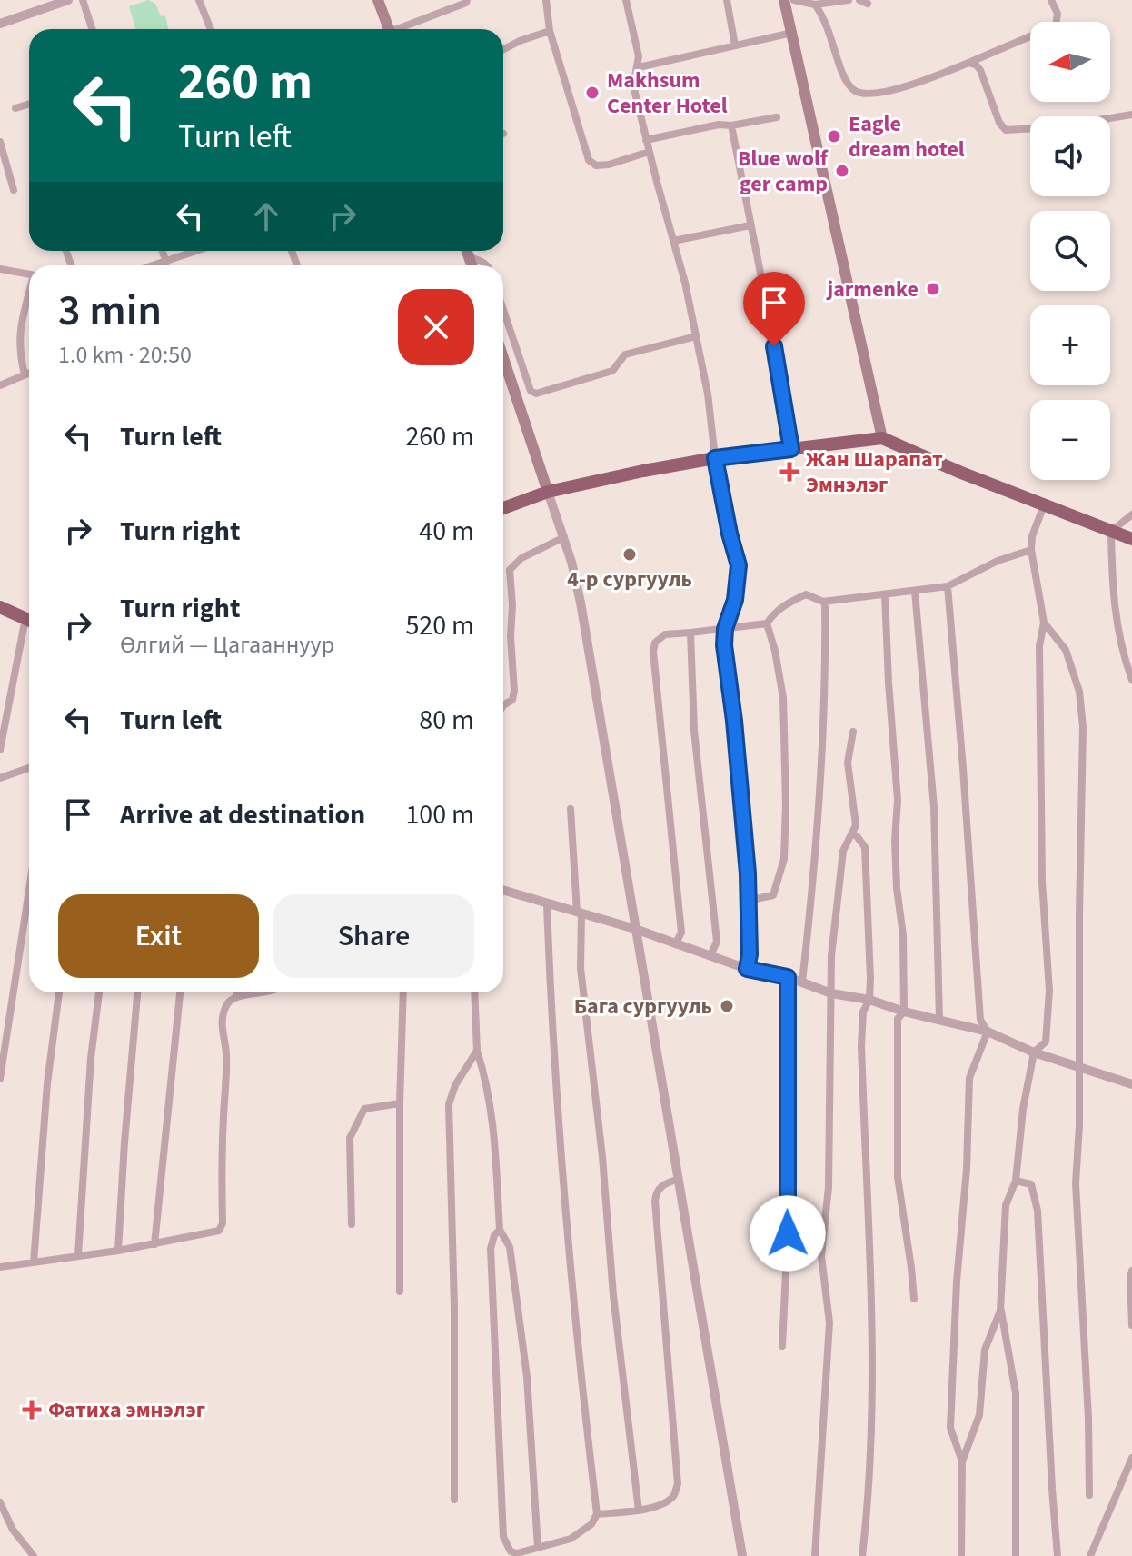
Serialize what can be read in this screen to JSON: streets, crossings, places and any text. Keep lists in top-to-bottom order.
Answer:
{
  "places": {
    "other": [
      "Makhsum Center Hotel",
      "Eagle dream hotel",
      "Blue wolf ger camp",
      "jarmenke",
      "4-р сургууль",
      "Бага сургууль"
    ],
    "health": ["Жан Шарапат Эмнэлэг", "Фатиха эмнэлэг"]
  },
  "north": "left",
  "page": {
    "map_buttons": ["+", "−"],
    "turn": ["260 m", "Turn left"],
    "heading": ["3 min", "1.0 km · 20:50"],
    "list": [
      {
        "name": "Turn left",
        "value": "260 m"
      },
      {
        "name": "Turn right",
        "value": "40 m"
      },
      {
        "name": "Turn right",
        "note": "Өлгий — Цагааннуур",
        "value": "520 m"
      },
      {
        "name": "Turn left",
        "value": "80 m"
      },
      {
        "name": "Arrive at destination",
        "value": "100 m"
      }
    ],
    "buttons": ["Exit", "Share"]
  }
}
